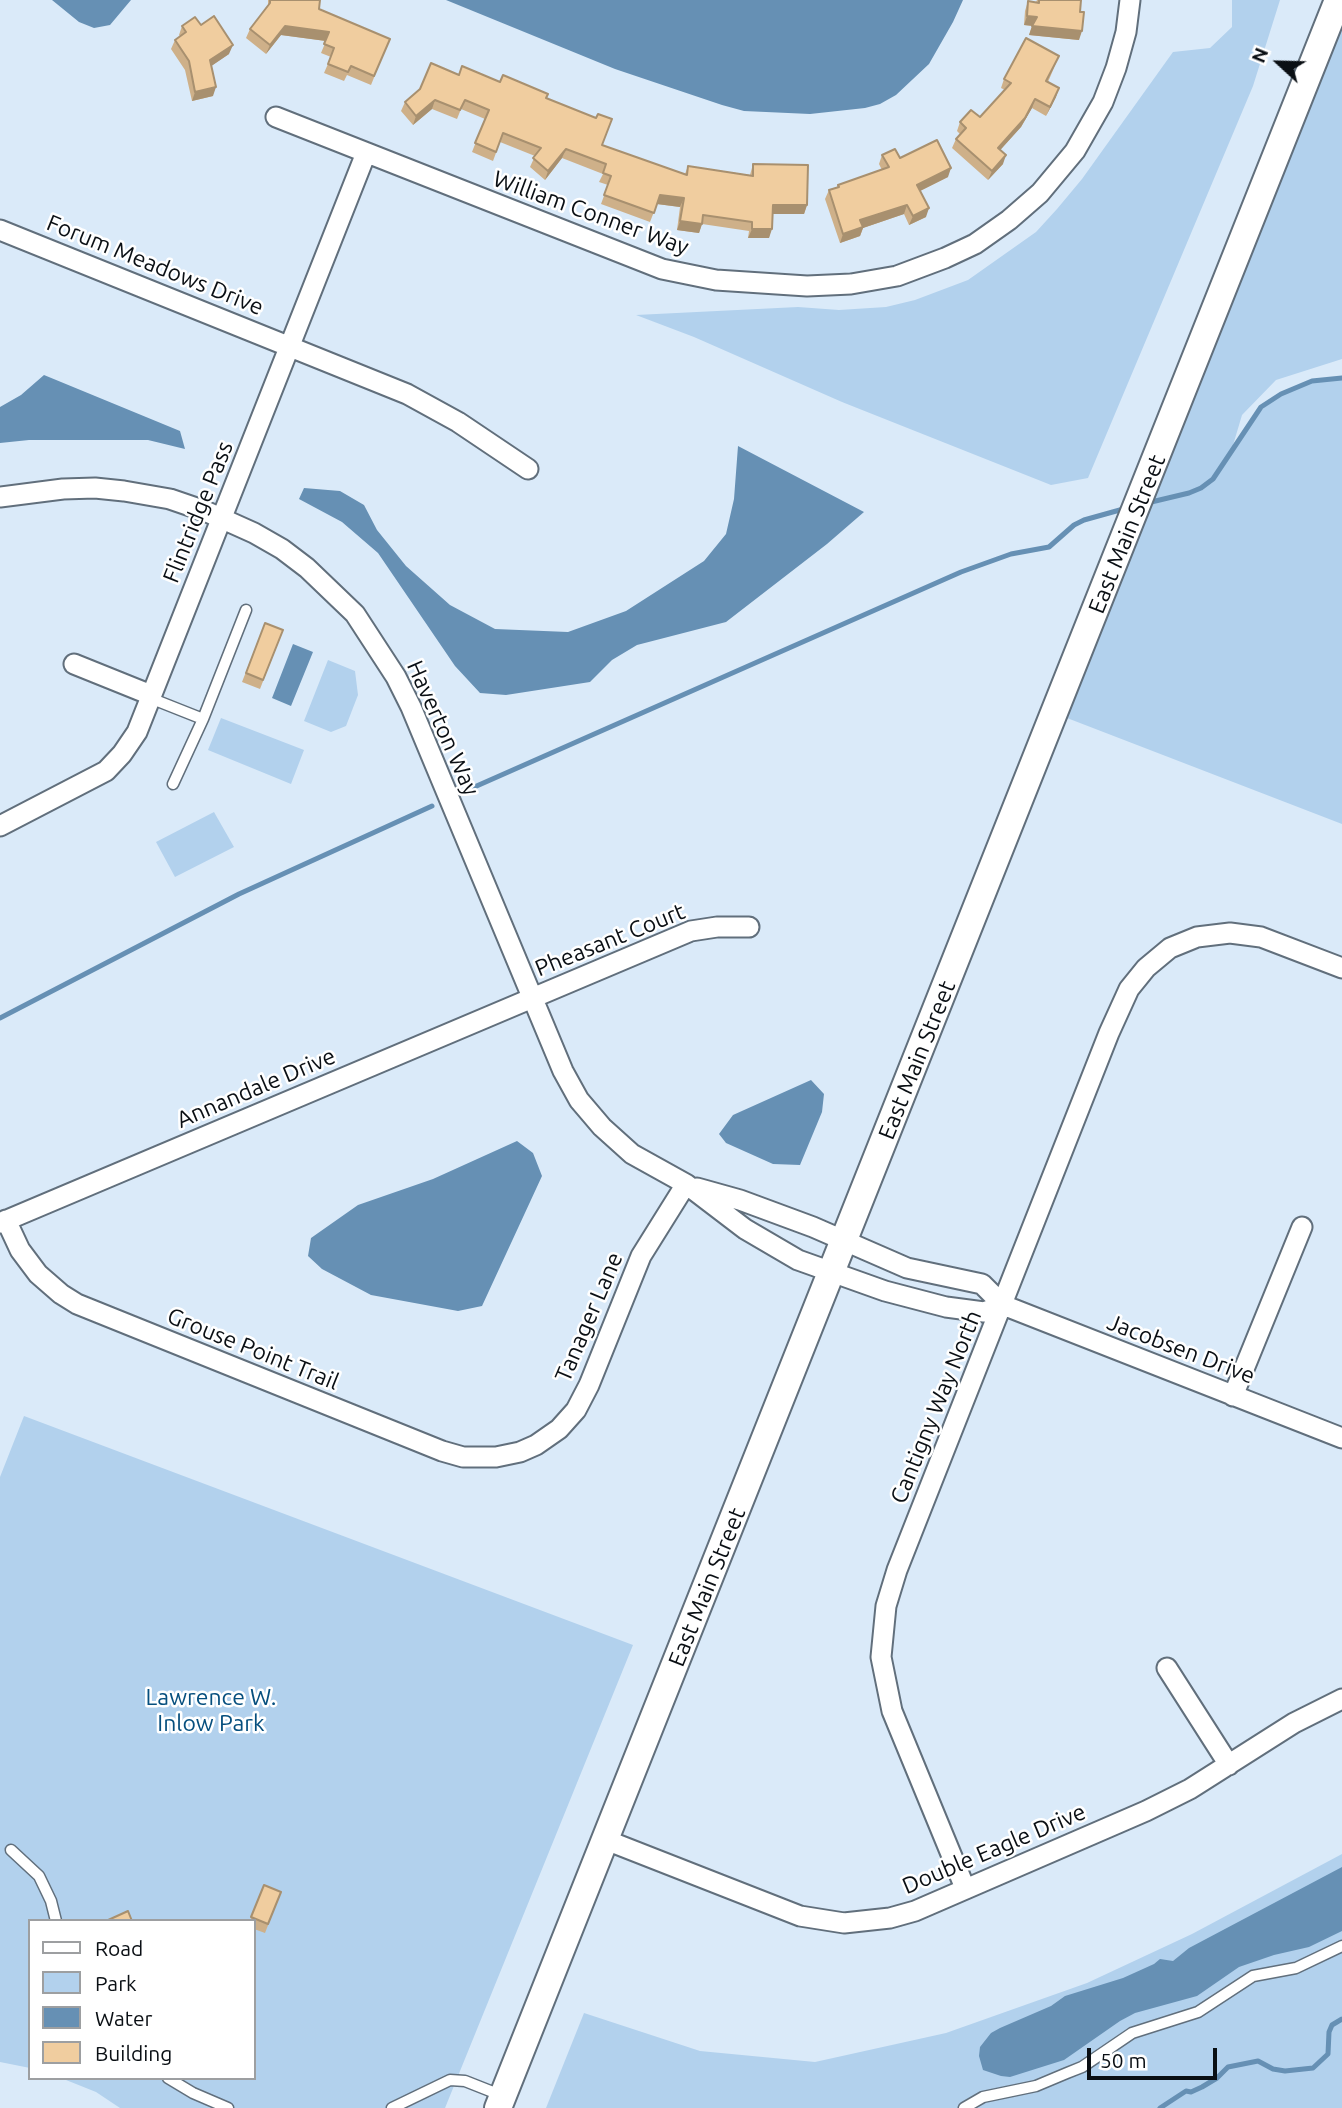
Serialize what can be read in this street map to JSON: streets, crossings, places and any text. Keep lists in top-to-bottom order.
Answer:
{
  "streets": {
    "main road": ["East Main Street"],
    "street": [
      "William Conner Way",
      "Forum Meadows Drive",
      "Flintridge Pass",
      "Haverton Way",
      "Pheasant Court",
      "Annandale Drive",
      "Tanager Lane",
      "Grouse Point Trail",
      "Jacobsen Drive",
      "Cantigny Way North",
      "Double Eagle Drive"
    ]
  },
  "crossings": [
    ["William Conner Way", "Flintridge Pass"],
    ["Forum Meadows Drive", "Flintridge Pass"],
    ["Flintridge Pass", "Haverton Way"],
    ["East Main Street", "Haverton Way"],
    ["East Main Street", "Jacobsen Drive"],
    ["East Main Street", "Double Eagle Drive"],
    ["Haverton Way", "Pheasant Court"],
    ["Haverton Way", "Annandale Drive"],
    ["Haverton Way", "Tanager Lane"],
    ["Haverton Way", "Jacobsen Drive"],
    ["Pheasant Court", "Annandale Drive"],
    ["Annandale Drive", "Grouse Point Trail"],
    ["Tanager Lane", "Grouse Point Trail"],
    ["Jacobsen Drive", "Cantigny Way North"],
    ["Cantigny Way North", "Double Eagle Drive"]
  ],
  "parks": ["Lawrence W. Inlow Park"],
  "legend": [
    "Road",
    "Park",
    "Water",
    "Building"
  ],
  "scale_bar": "50 m",
  "north": "left"
}
